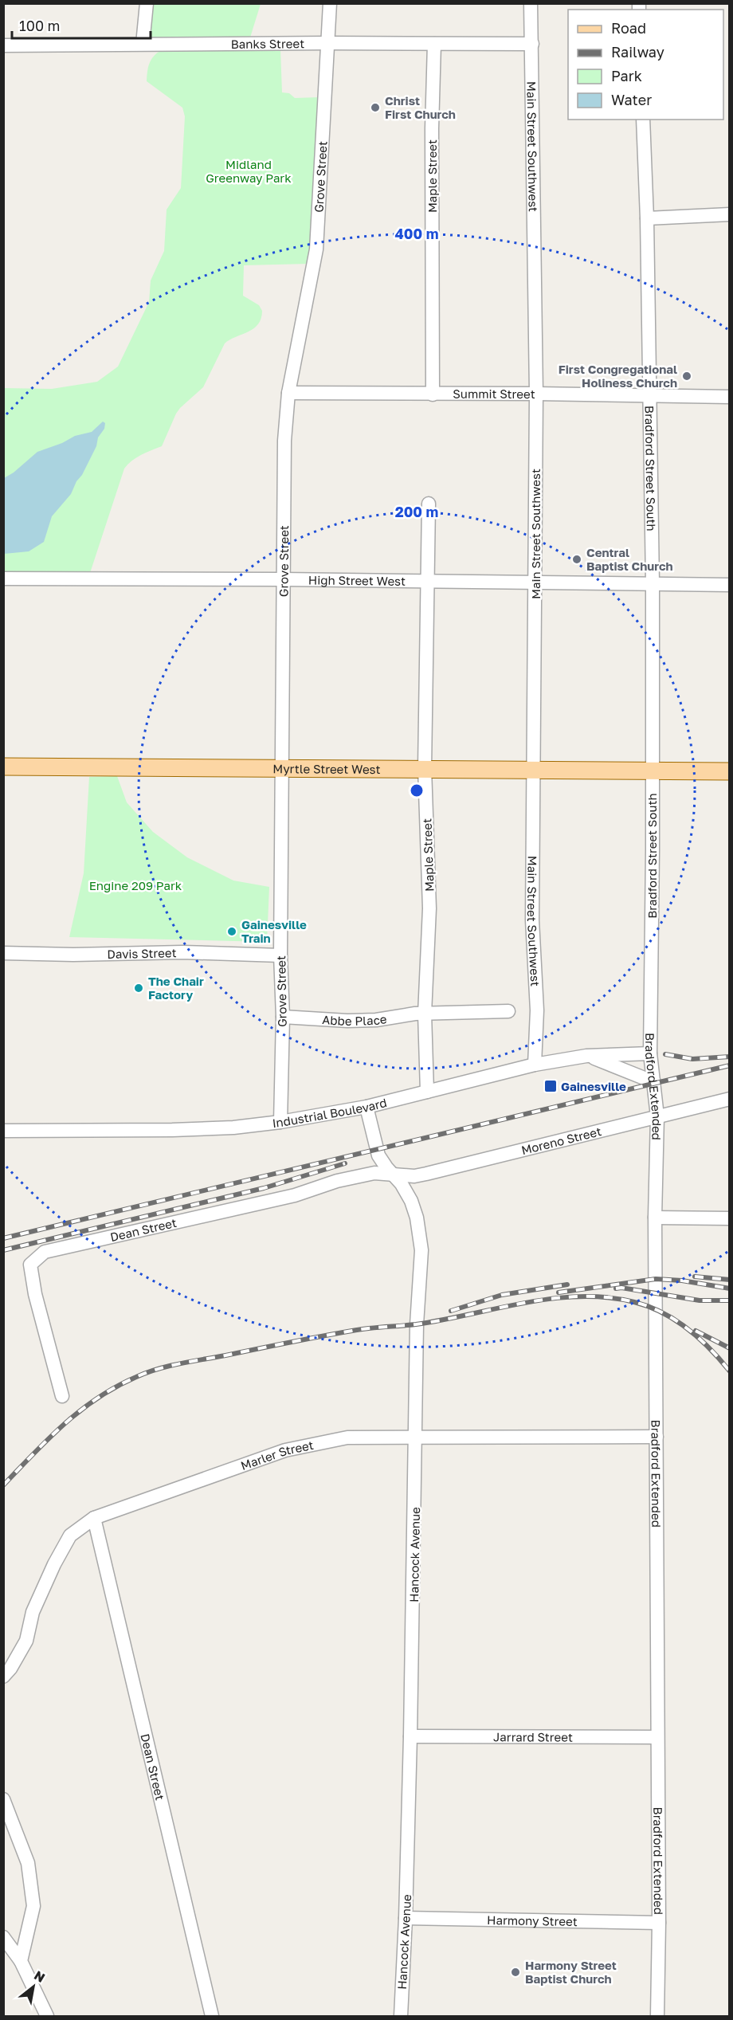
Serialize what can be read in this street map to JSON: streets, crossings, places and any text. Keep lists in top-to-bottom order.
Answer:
{
  "streets": {
    "main road": ["Myrtle Street West"],
    "street": [
      "Banks Street",
      "Main Street Southwest",
      "Maple Street",
      "Grove Street",
      "Summit Street",
      "Bradford Street South",
      "High Street West",
      "Davis Street",
      "Abbe Place",
      "Bradford Extended",
      "Industrial Boulevard",
      "Moreno Street",
      "Dean Street",
      "Marler Street",
      "Hancock Avenue",
      "Jarrard Street",
      "Harmony Street"
    ]
  },
  "crossings": [
    ["Banks Street", "Main Street Southwest"],
    ["Banks Street", "Maple Street"],
    ["Banks Street", "Grove Street"],
    ["Main Street Southwest", "Summit Street"],
    ["Main Street Southwest", "High Street West"],
    ["Main Street Southwest", "Myrtle Street West"],
    ["Main Street Southwest", "Industrial Boulevard"],
    ["Maple Street", "Summit Street"],
    ["Maple Street", "High Street West"],
    ["Maple Street", "Myrtle Street West"],
    ["Maple Street", "Abbe Place"],
    ["Maple Street", "Industrial Boulevard"],
    ["Grove Street", "Summit Street"],
    ["Grove Street", "High Street West"],
    ["Grove Street", "Myrtle Street West"],
    ["Grove Street", "Davis Street"],
    ["Grove Street", "Abbe Place"],
    ["Grove Street", "Industrial Boulevard"],
    ["Summit Street", "Bradford Street South"],
    ["Bradford Street South", "High Street West"],
    ["Bradford Street South", "Myrtle Street West"],
    ["Bradford Street South", "Bradford Extended"],
    ["Bradford Extended", "Industrial Boulevard"],
    ["Bradford Extended", "Moreno Street"],
    ["Bradford Extended", "Marler Street"],
    ["Bradford Extended", "Jarrard Street"],
    ["Bradford Extended", "Harmony Street"],
    ["Industrial Boulevard", "Hancock Avenue"],
    ["Moreno Street", "Dean Street"],
    ["Moreno Street", "Hancock Avenue"],
    ["Dean Street", "Marler Street"],
    ["Dean Street", "Hancock Avenue"],
    ["Marler Street", "Hancock Avenue"],
    ["Hancock Avenue", "Jarrard Street"],
    ["Hancock Avenue", "Harmony Street"]
  ],
  "parks": ["Midland Greenway Park", "Engine 209 Park"],
  "places": {
    "other": [
      "Christ First Church",
      "First Congregational Holiness Church",
      "Central Baptist Church",
      "Gainesville Train",
      "The Chair Factory",
      "Harmony Street Baptist Church"
    ],
    "transit": ["Gainesville"]
  },
  "legend": [
    "Road",
    "Railway",
    "Park",
    "Water"
  ],
  "scale_bar": "100 m",
  "north": "top right",
  "rings": ["400 m", "200 m"]
}
